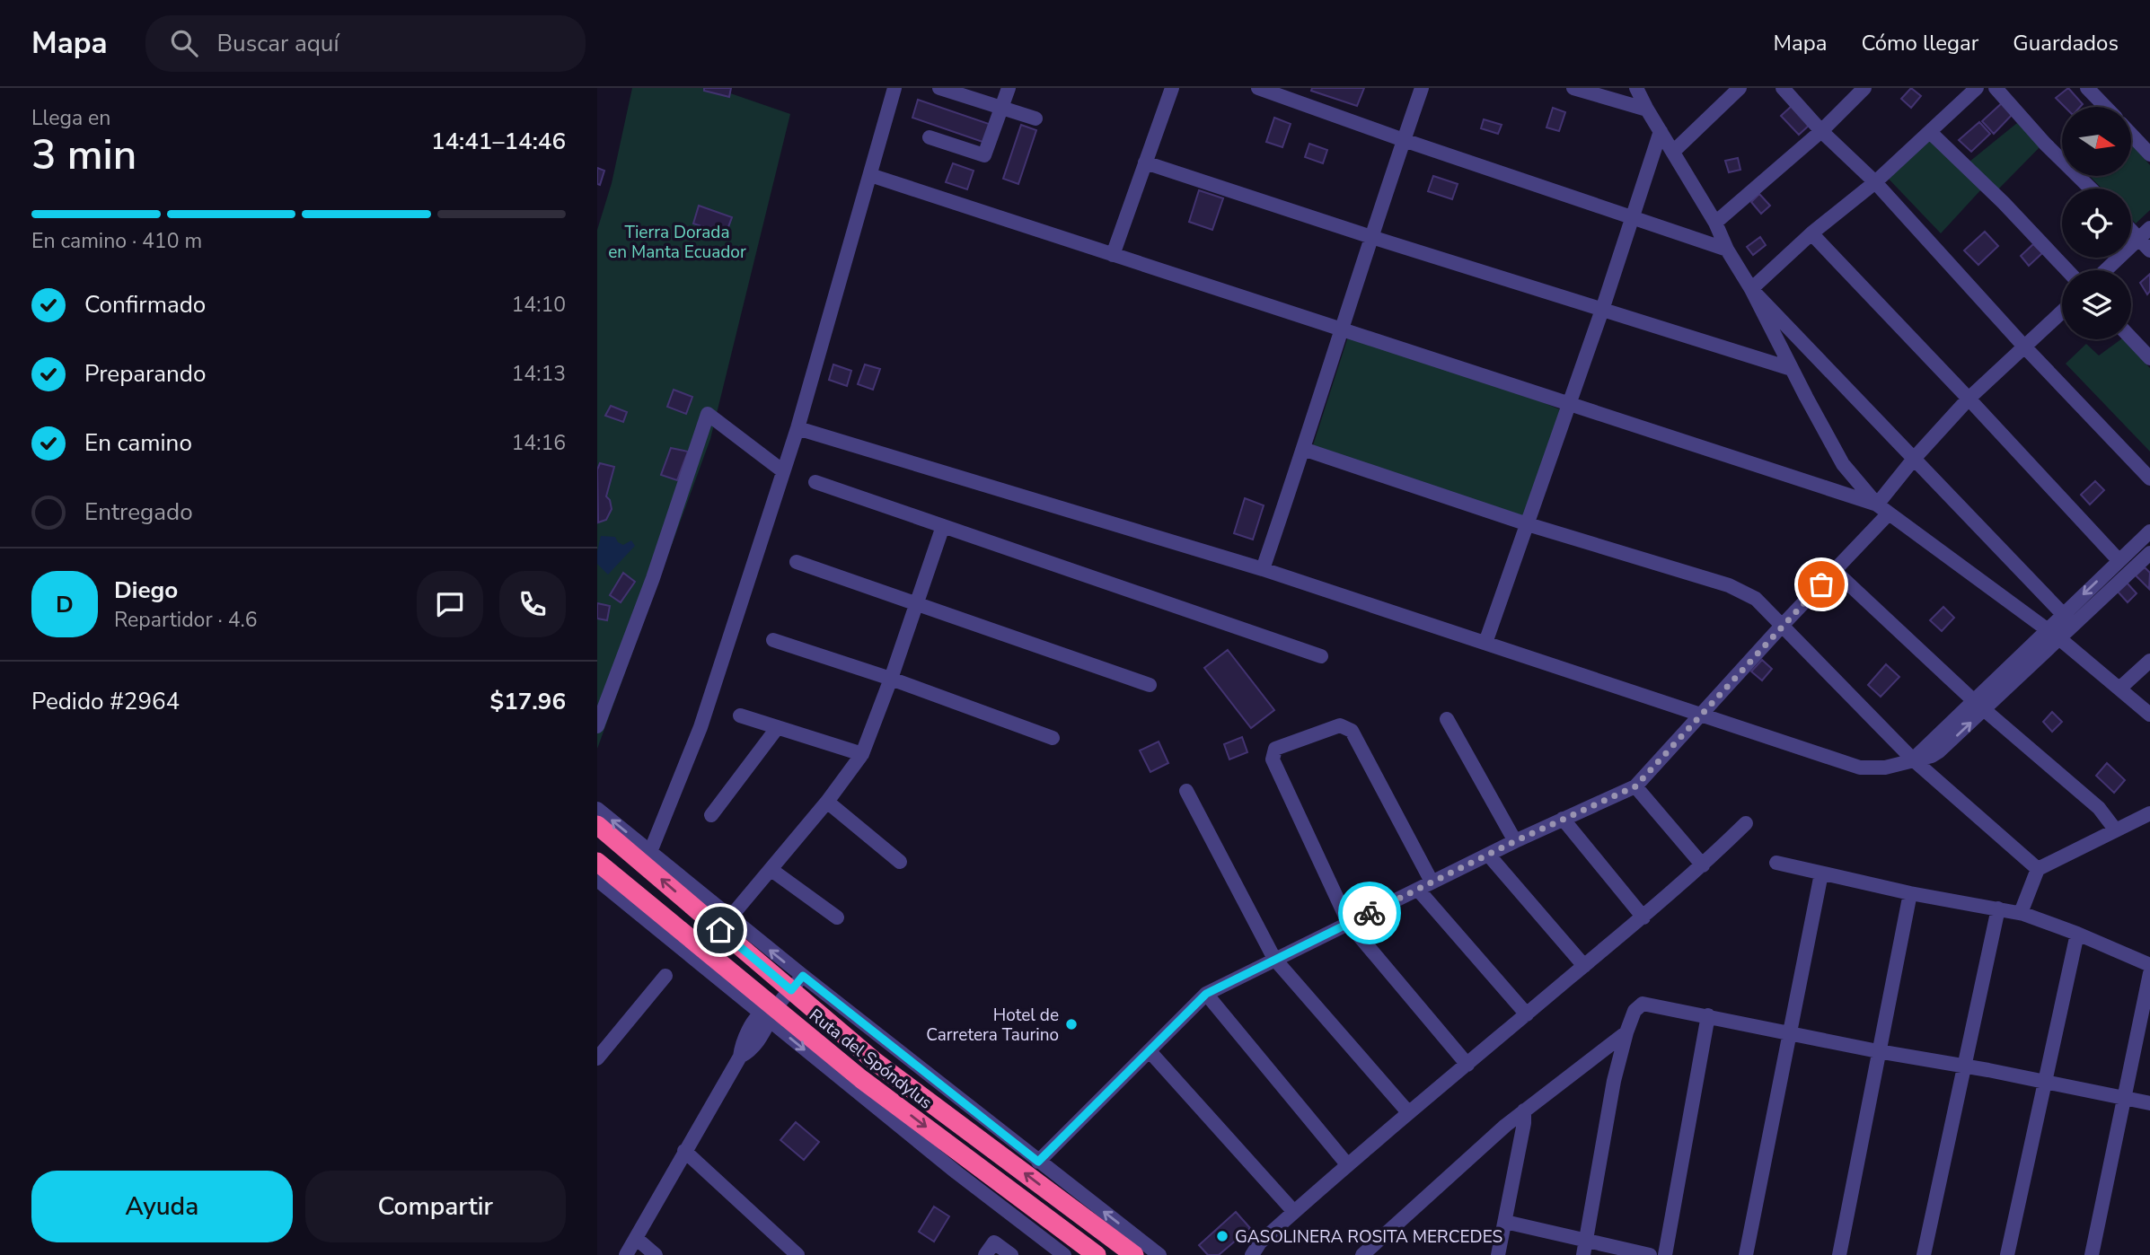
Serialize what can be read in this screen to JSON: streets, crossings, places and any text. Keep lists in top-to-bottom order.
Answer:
{
  "streets": {
    "highway": ["Ruta del Spóndylus"]
  },
  "parks": ["Tierra Dorada en Manta Ecuador"],
  "places": ["Hotel de Carretera Taurino", "GASOLINERA ROSITA MERCEDES"],
  "north": "right",
  "page": {
    "header": "Mapa",
    "search": "Buscar aquí",
    "nav": ["Mapa", "Cómo llegar", "Guardados"],
    "heading": ["3 min", "Llega en", "14:41–14:46"],
    "panel": [
      "Diego",
      "Repartidor · 4.6",
      "Pedido #2964",
      "$17.96"
    ],
    "bar": "En camino · 410 m",
    "list": [
      ["Confirmado", "14:10"],
      ["Preparando", "14:13"],
      ["En camino", "14:16"],
      "Entregado"
    ],
    "round": "D",
    "buttons": ["Ayuda", "Compartir"]
  }
}
